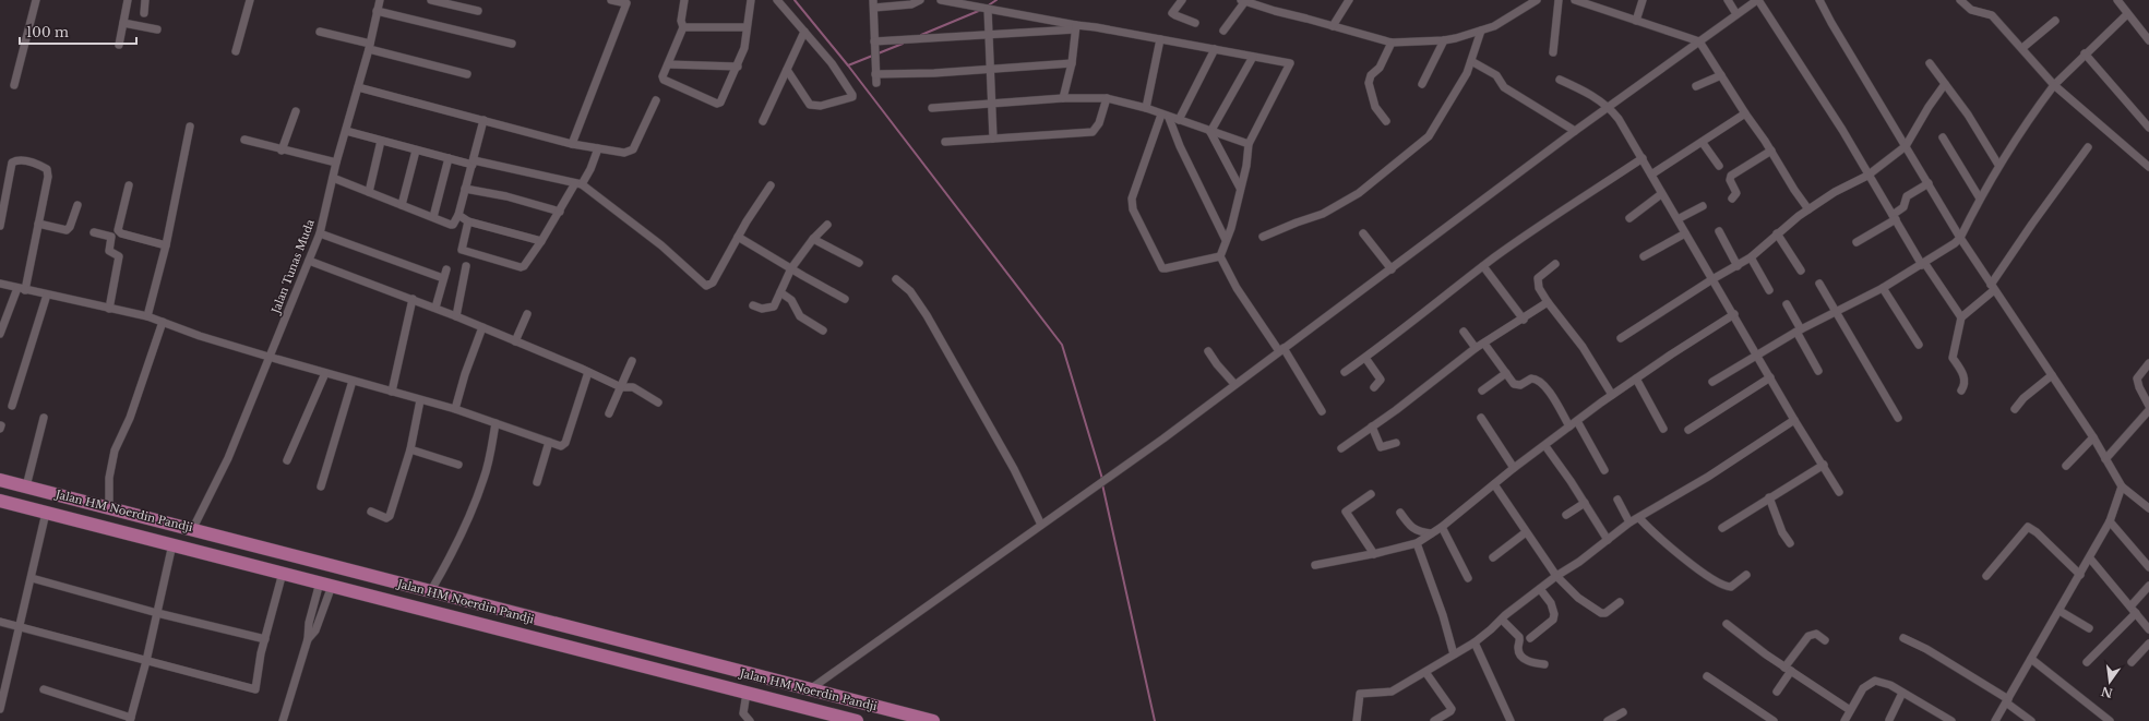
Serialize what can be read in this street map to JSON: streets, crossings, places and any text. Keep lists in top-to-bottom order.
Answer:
{
  "streets": {
    "main road": ["Jalan HM Noerdin Pandji"],
    "street": ["Jalan Tunas Muda"]
  },
  "crossings": [
    ["Jalan Tunas Muda", "Jalan HM Noerdin Pandji"]
  ],
  "scale_bar": "100 m",
  "north": "bottom"
}
